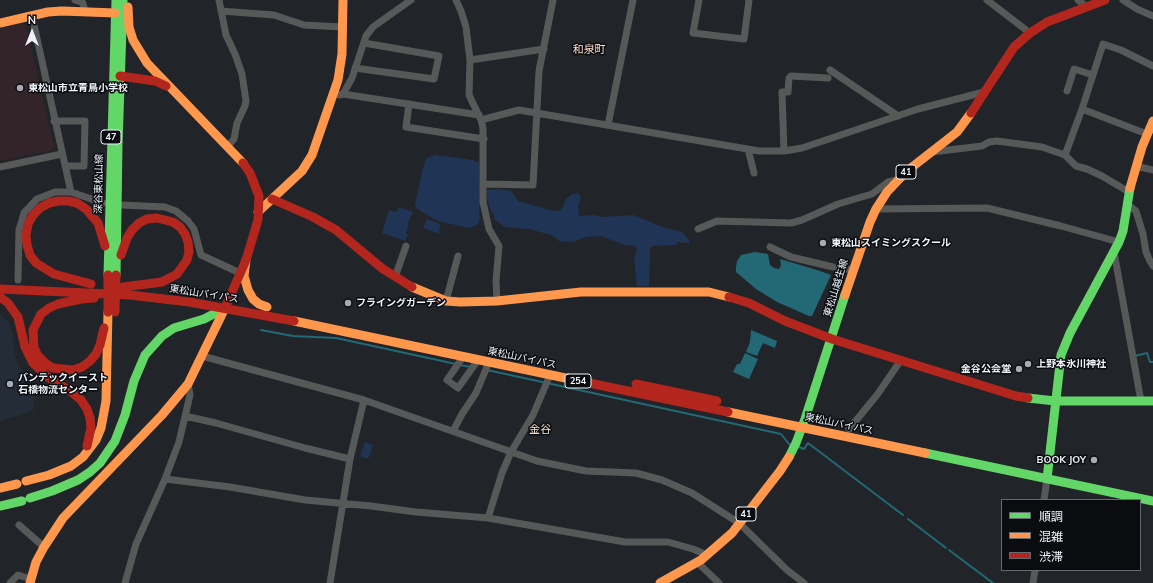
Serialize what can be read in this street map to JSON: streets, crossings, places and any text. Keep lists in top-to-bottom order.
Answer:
{
  "streets": {
    "main road": [
      "47",
      "41",
      "深谷東松山線",
      "東松山越生線",
      "東松山バイパス",
      "254"
    ]
  },
  "crossings": [
    ["東松山越生線", "東松山バイパス"]
  ],
  "districts": ["和泉町", "金谷"],
  "places": [
    "東松山市立青鳥小学校",
    "東松山スイミングスクール",
    "フライングガーデン",
    "上野本氷川神社",
    "金谷公会堂",
    "バンテックイースト 石橋物流センター",
    "BOOK JOY"
  ],
  "legend": ["順調", "混雑", "渋滞"],
  "north": "top"
}
